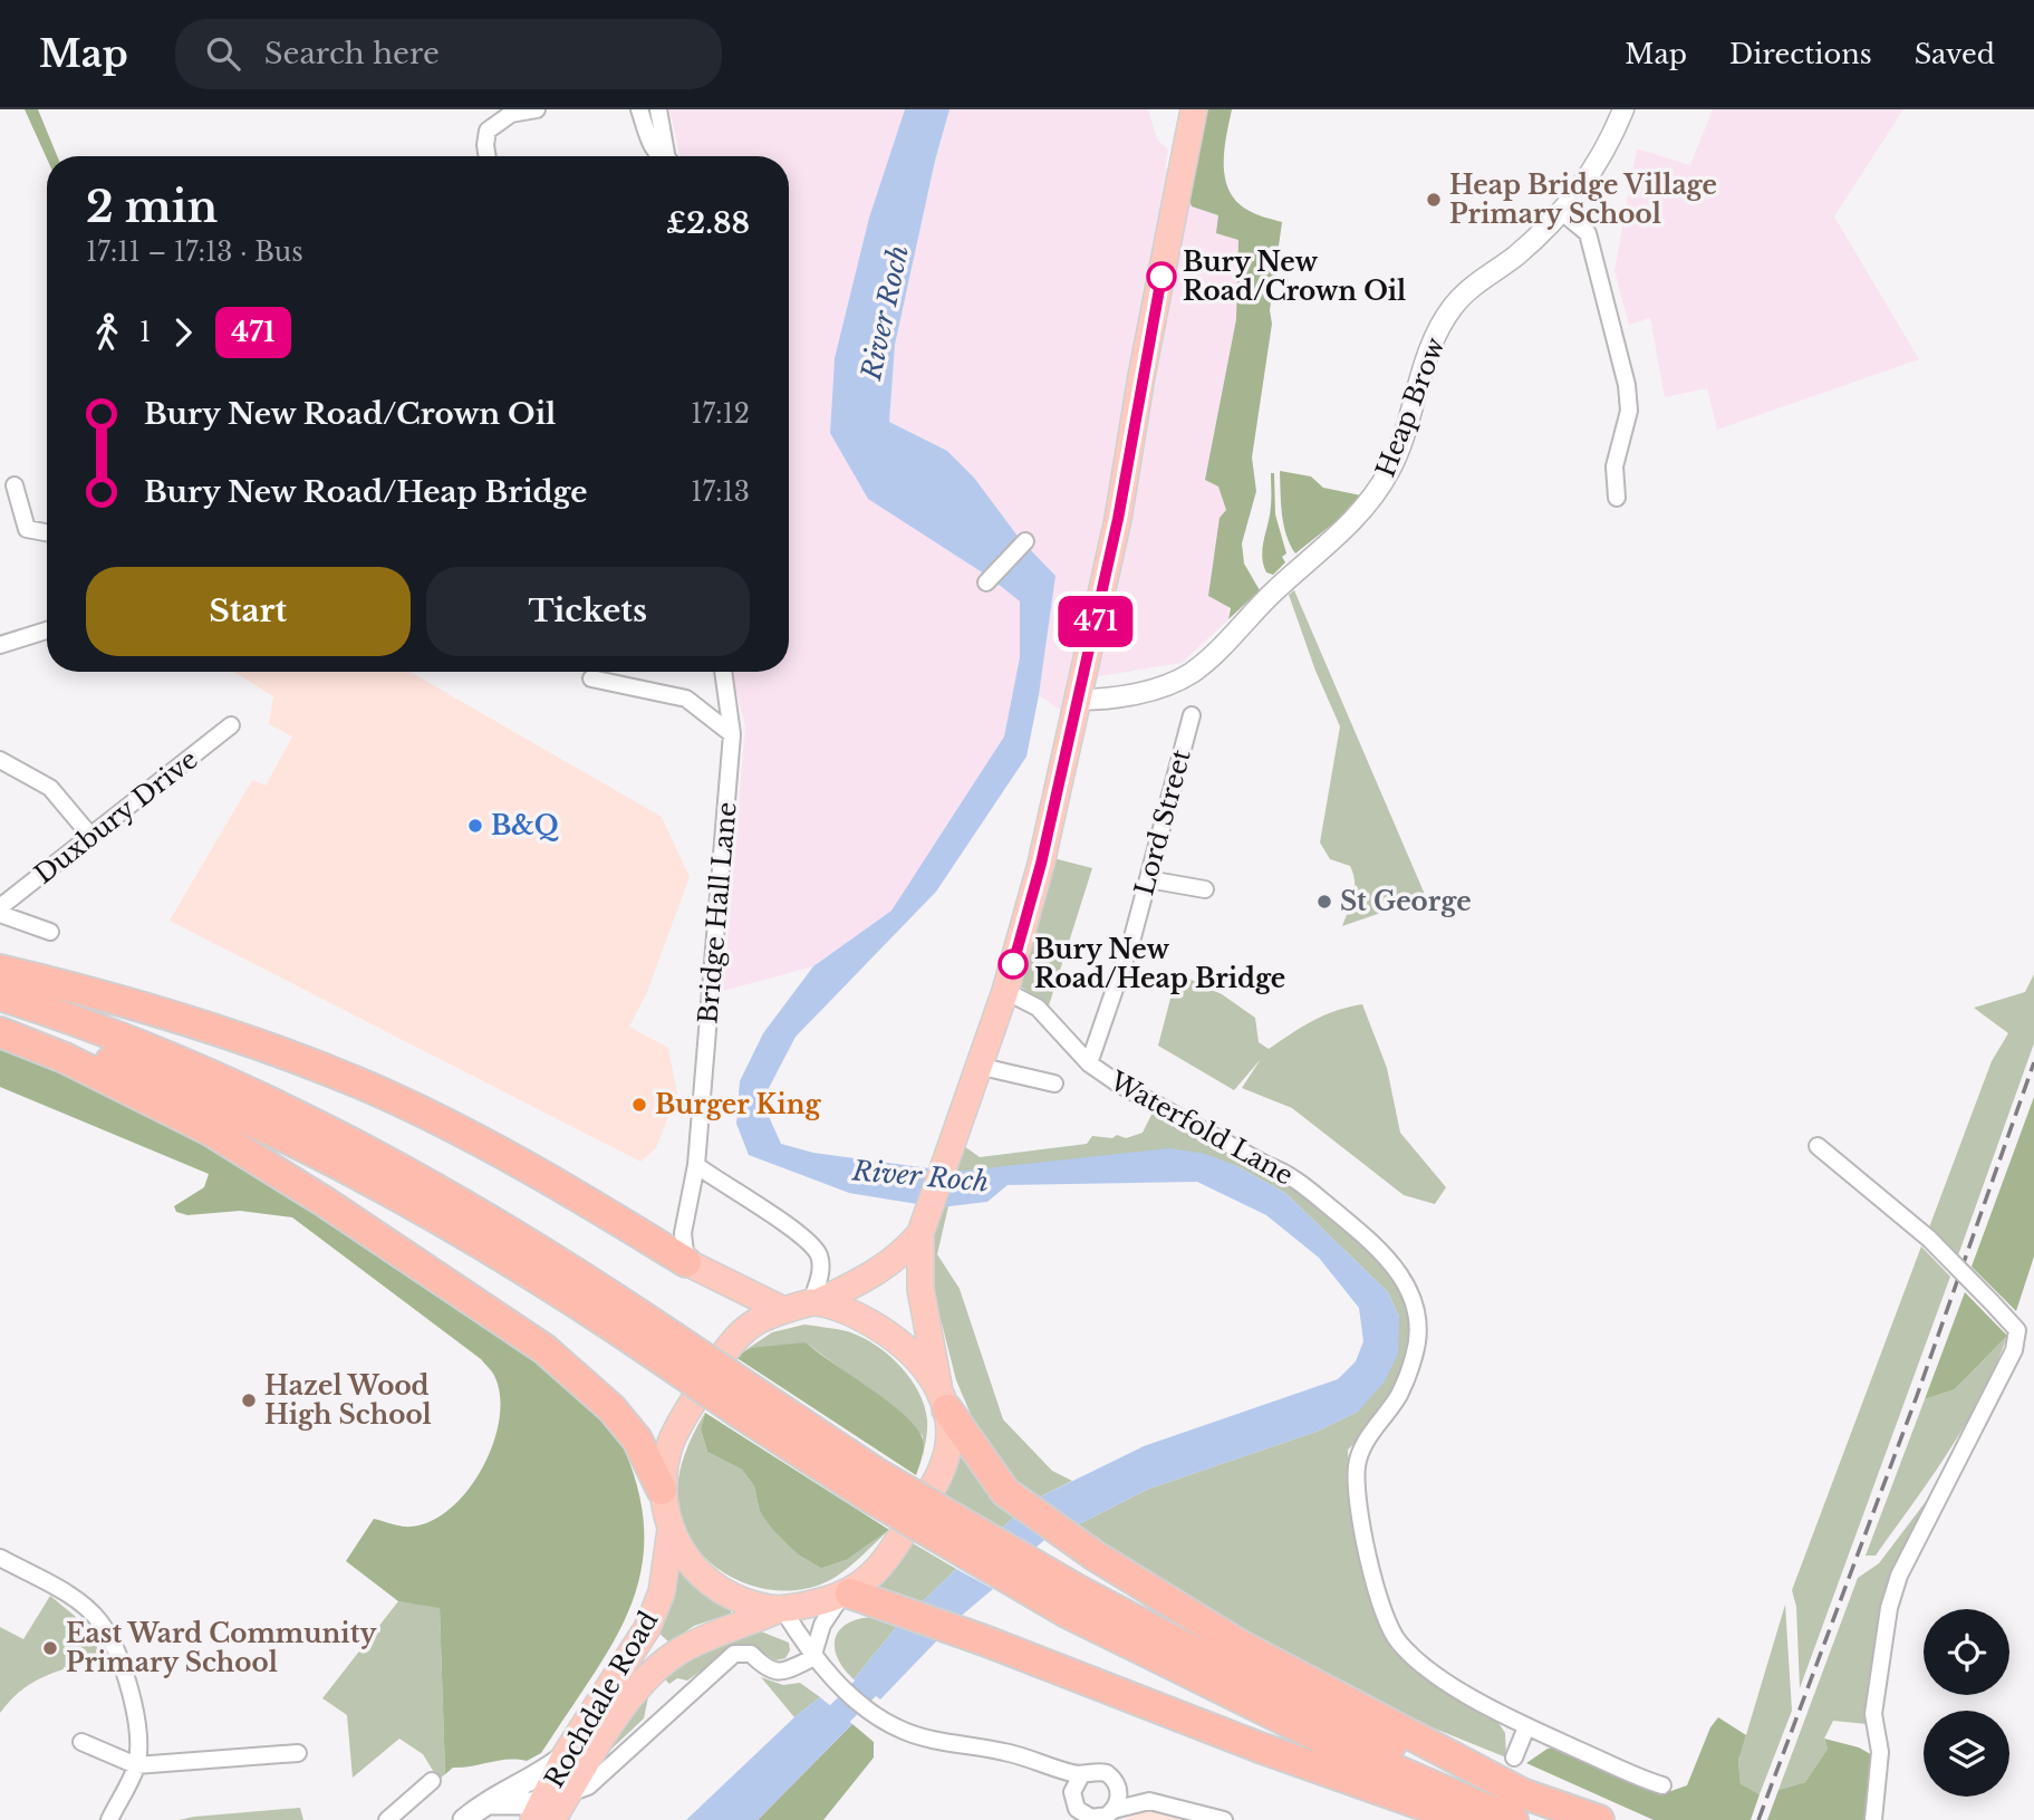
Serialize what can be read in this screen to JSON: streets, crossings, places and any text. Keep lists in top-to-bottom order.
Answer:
{
  "streets": {
    "highway": ["Rochdale Road"],
    "street": [
      "Heap Brow",
      "Duxbury Drive",
      "Lord Street",
      "Bridge Hall Lane",
      "Waterfold Lane"
    ]
  },
  "crossings": [
    ["Lord Street", "Waterfold Lane"]
  ],
  "water": ["River Roch"],
  "places": [
    "Heap Bridge Village Primary School",
    "Bury New Road/Crown Oil",
    "B&Q",
    "St George",
    "Bury New Road/Heap Bridge",
    "Burger King",
    "Hazel Wood High School",
    "East Ward Community Primary School"
  ],
  "lines": ["bus line 471"],
  "page": {
    "header": "Map",
    "search": "Search here",
    "nav": ["Map", "Directions", "Saved"],
    "on_map": "471",
    "heading": ["2 min", "17:11 – 17:13 · Bus", "£2.88"],
    "legs": ["1", "471"],
    "list": [
      {
        "name": "Bury New Road/Crown Oil",
        "value": "17:12"
      },
      {
        "name": "Bury New Road/Heap Bridge",
        "value": "17:13"
      }
    ],
    "buttons": ["Start", "Tickets"]
  }
}
